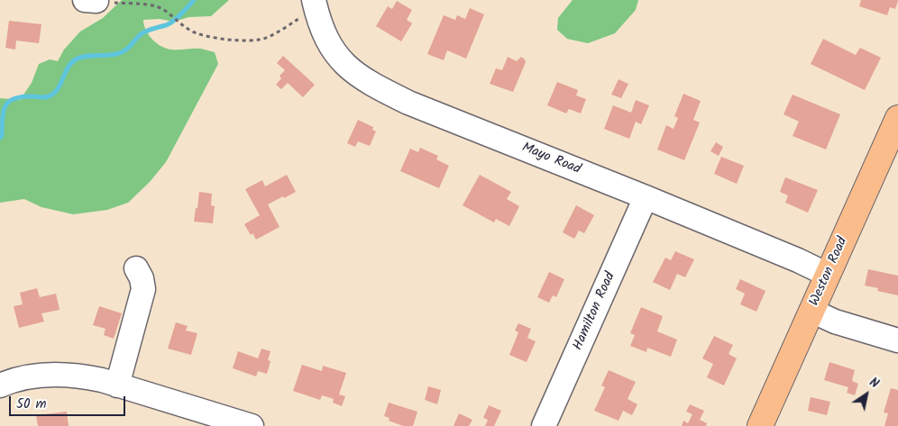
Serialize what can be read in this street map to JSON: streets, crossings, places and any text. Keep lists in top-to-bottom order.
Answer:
{
  "streets": {
    "main road": ["Weston Road"],
    "street": ["Mayo Road", "Hamilton Road"]
  },
  "crossings": [
    ["Mayo Road", "Weston Road"],
    ["Mayo Road", "Hamilton Road"]
  ],
  "scale_bar": "50 m",
  "north": "top right"
}
